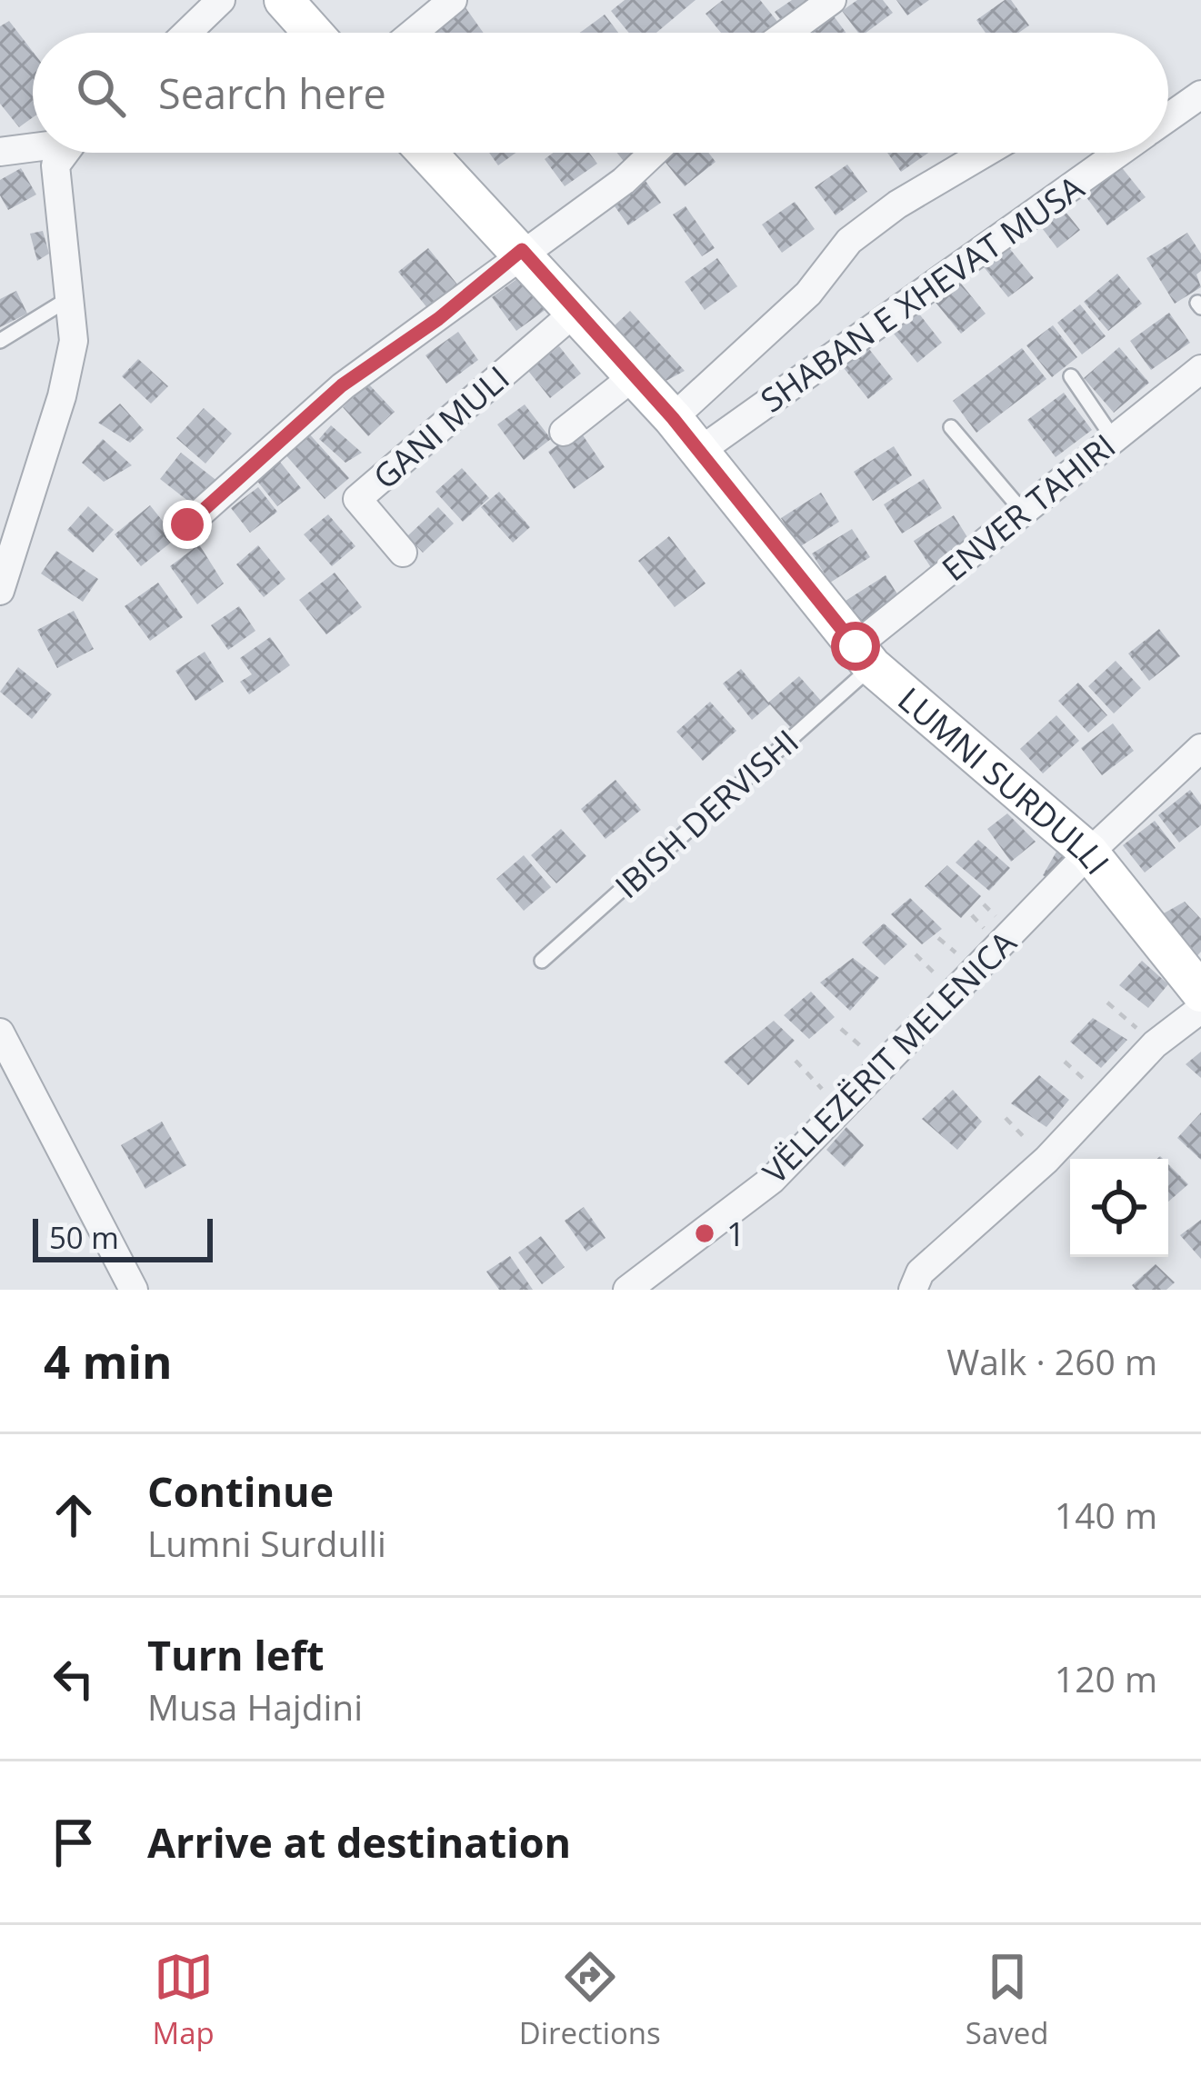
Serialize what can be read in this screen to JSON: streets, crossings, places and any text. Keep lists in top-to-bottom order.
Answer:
{
  "streets": {
    "street": [
      "SHABAN E XHEVAT MUSA",
      "GANI MULI",
      "ENVER TAHIRI",
      "LUMNI SURDULLI",
      "VËLLEZËRIT MELENICA"
    ],
    "lane": ["IBISH DERVISHI"]
  },
  "crossings": [
    ["SHABAN E XHEVAT MUSA", "LUMNI SURDULLI"],
    ["GANI MULI", "LUMNI SURDULLI"],
    ["ENVER TAHIRI", "LUMNI SURDULLI"],
    ["ENVER TAHIRI", "IBISH DERVISHI"],
    ["LUMNI SURDULLI", "IBISH DERVISHI"],
    ["LUMNI SURDULLI", "VËLLEZËRIT MELENICA"]
  ],
  "places": ["1"],
  "scale_bar": "50 m",
  "page": {
    "search": "Search here",
    "scale": "50 m",
    "heading": ["4 min", "Walk · 260 m"],
    "list": [
      ["Continue", "Lumni Surdulli", "140 m"],
      ["Turn left", "Musa Hajdini", "120 m"],
      "Arrive at destination"
    ],
    "nav": ["Map", "Directions", "Saved"]
  }
}
